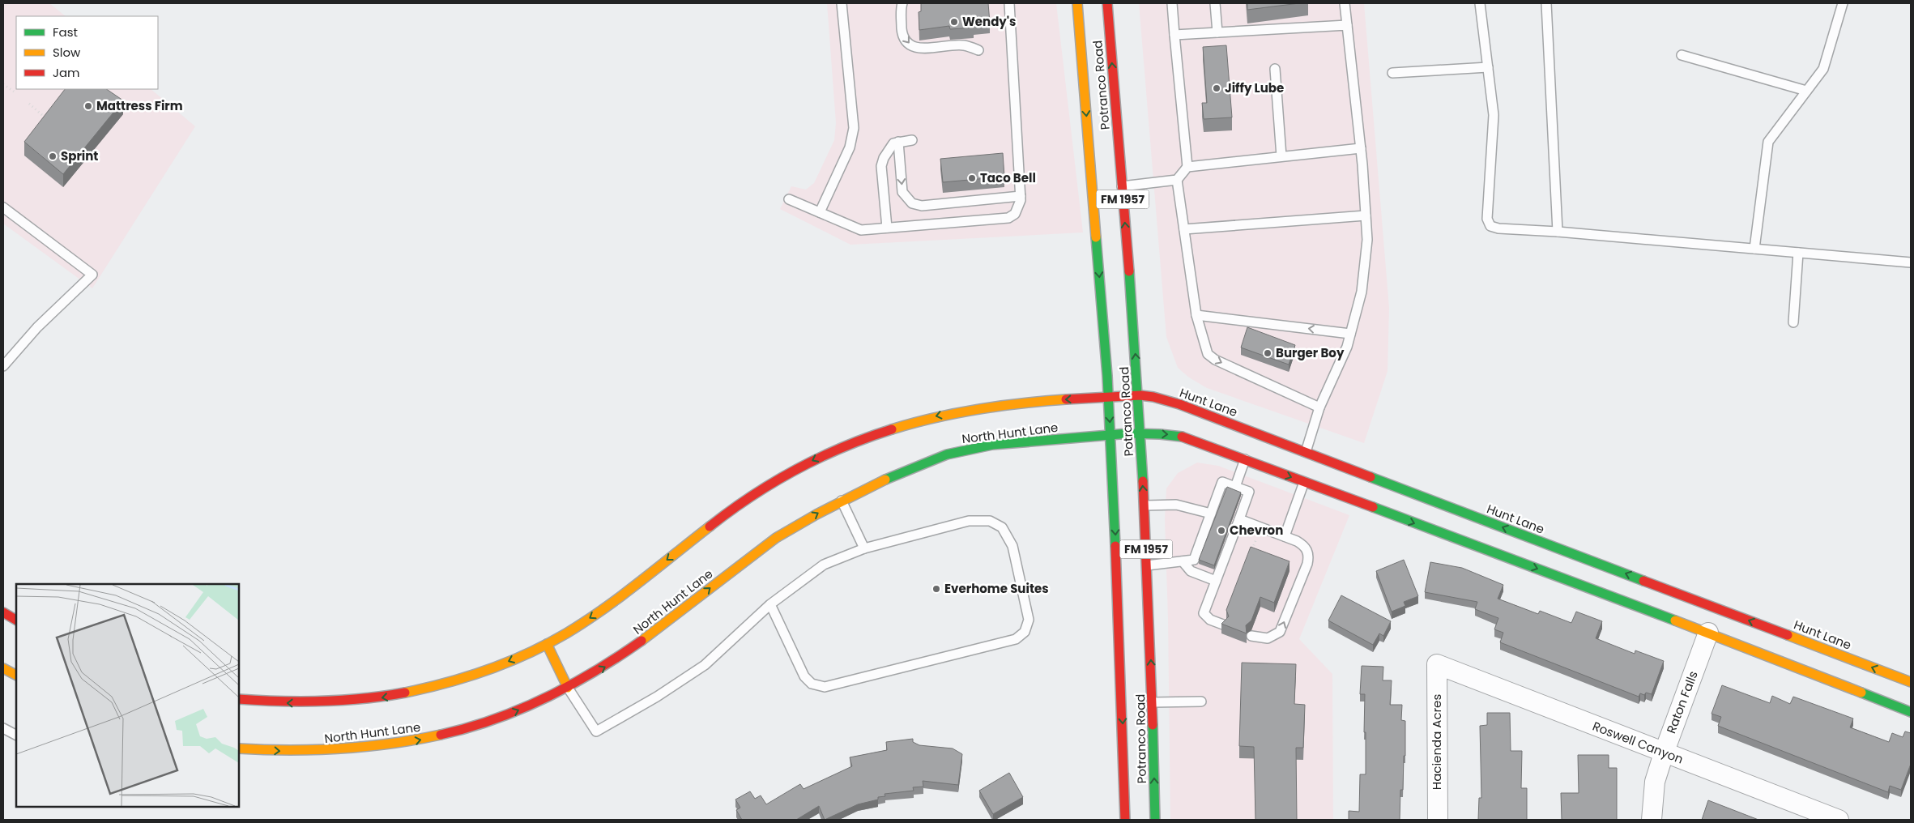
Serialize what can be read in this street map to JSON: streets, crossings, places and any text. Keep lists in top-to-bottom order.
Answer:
{
  "streets": {
    "main road": [
      "Potranco Road",
      "FM 1957",
      "Hunt Lane",
      "North Hunt Lane"
    ],
    "street": ["Raton Falls", "Hacienda Acres", "Roswell Canyon"]
  },
  "crossings": [
    ["Potranco Road", "Hunt Lane"],
    ["Potranco Road", "North Hunt Lane"],
    ["Raton Falls", "Roswell Canyon"],
    ["Hacienda Acres", "Roswell Canyon"]
  ],
  "places": [
    "Wendy's",
    "Jiffy Lube",
    "Mattress Firm",
    "Sprint",
    "Taco Bell",
    "Burger Boy",
    "Chevron",
    "Everhome Suites"
  ],
  "legend": ["Fast", "Slow", "Jam"]
}
